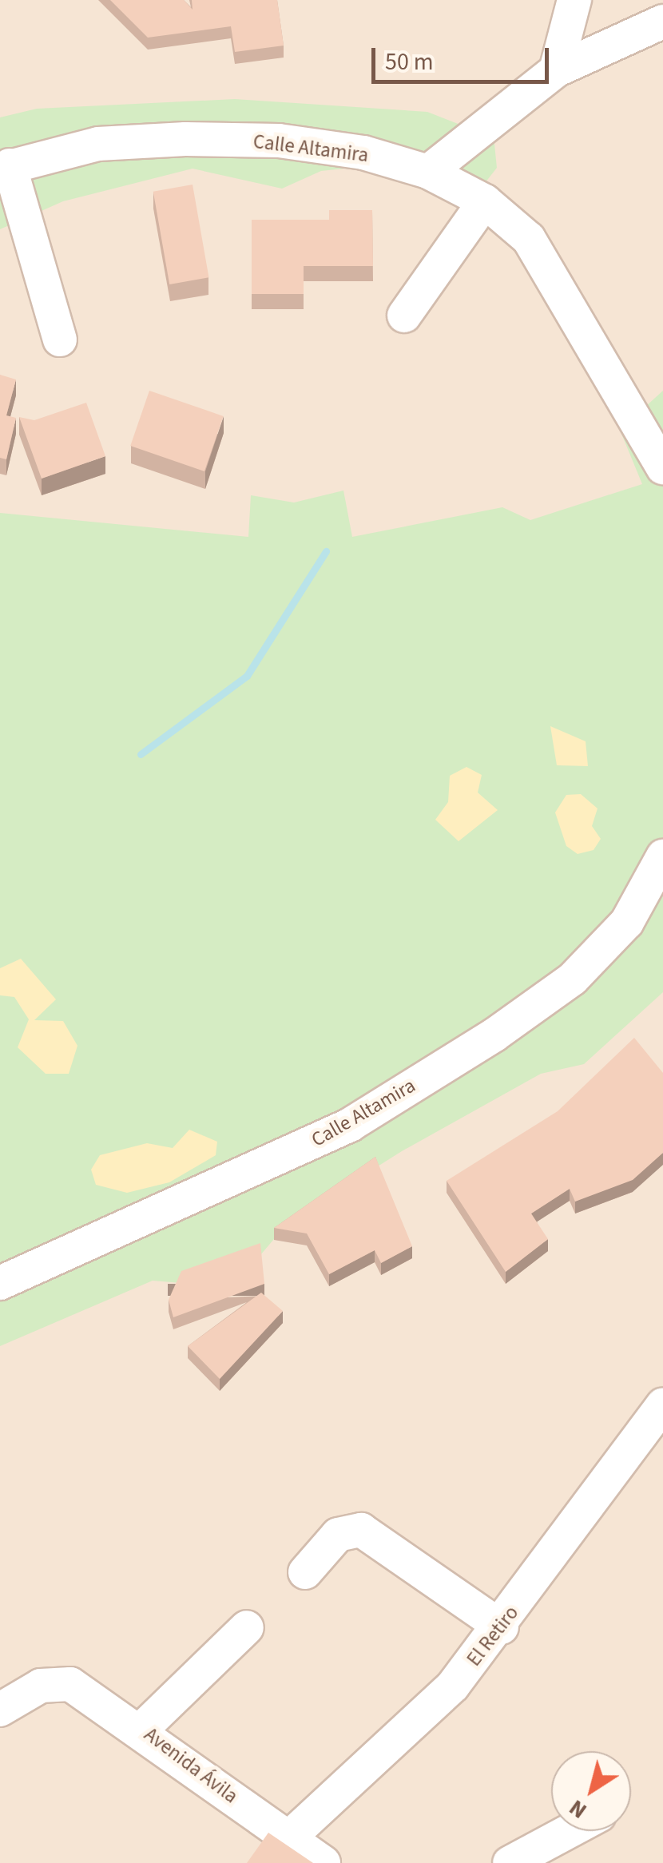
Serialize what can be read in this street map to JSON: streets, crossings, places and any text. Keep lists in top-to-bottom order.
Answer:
{
  "streets": {
    "street": ["Calle Altamira", "El Retiro", "Avenida Ávila"]
  },
  "crossings": [
    ["El Retiro", "Avenida Ávila"]
  ],
  "scale_bar": "50 m",
  "north": "bottom left"
}
